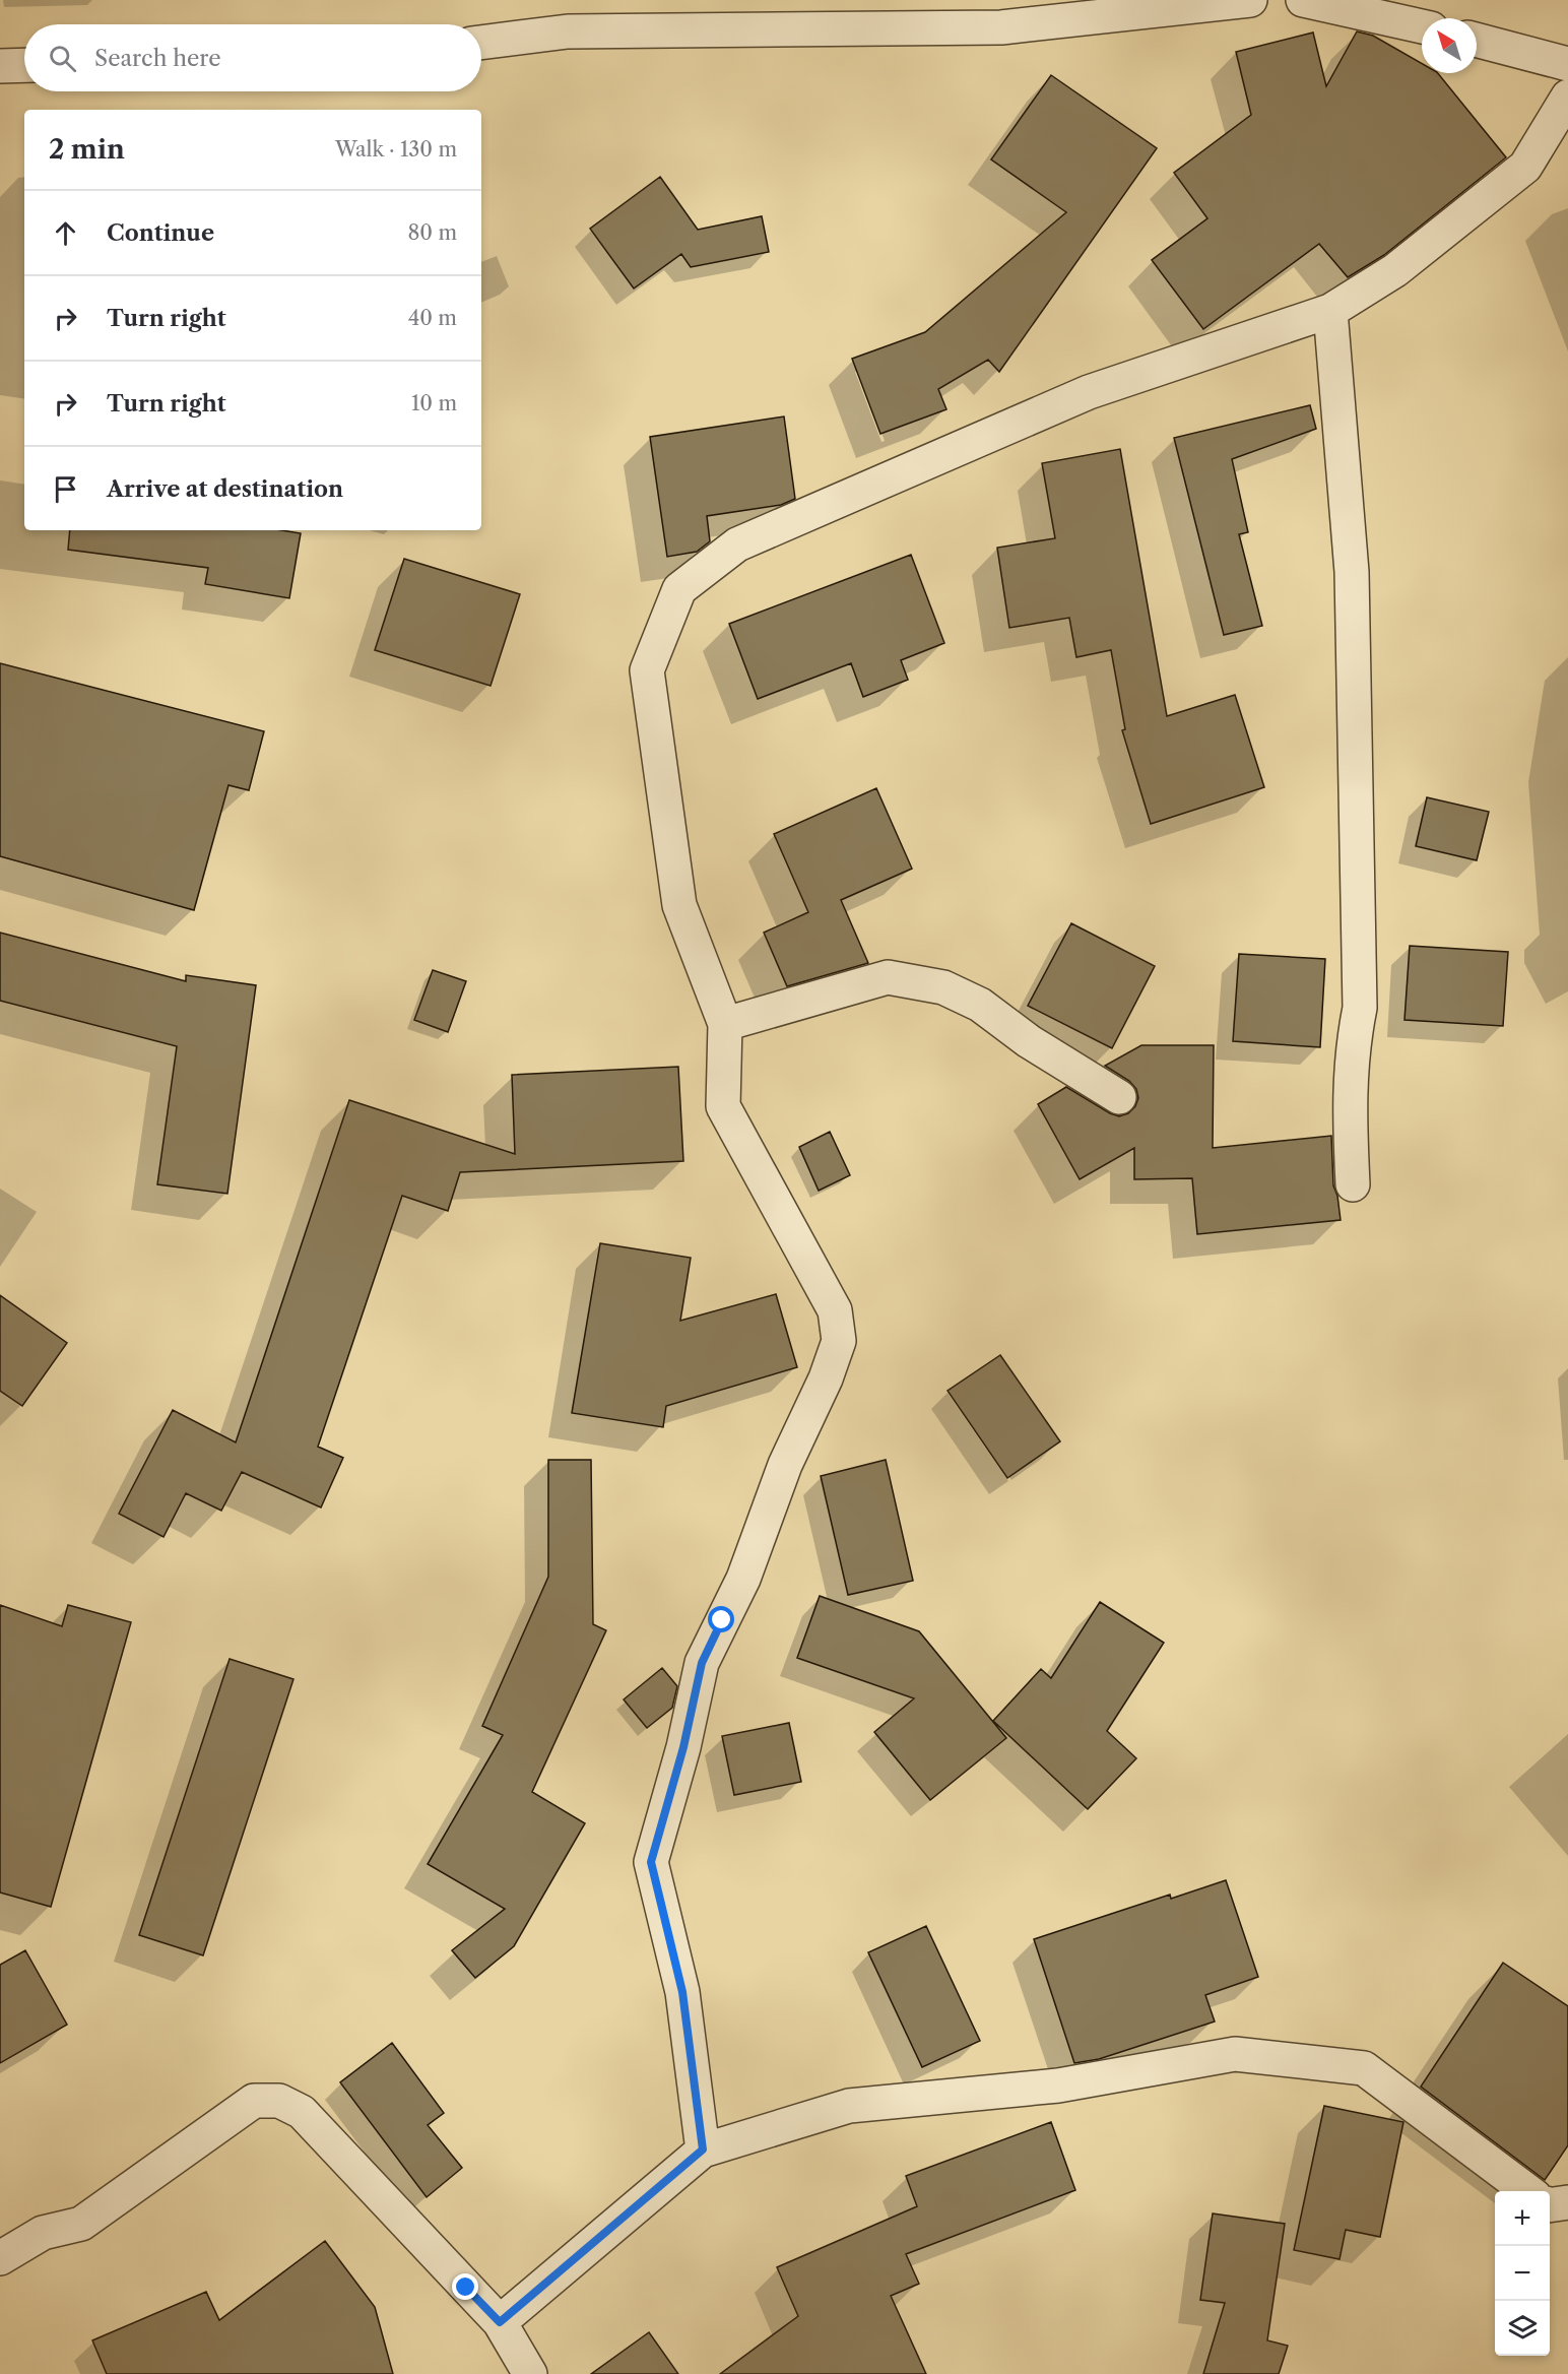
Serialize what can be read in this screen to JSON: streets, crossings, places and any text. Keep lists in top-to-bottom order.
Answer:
{
  "north": "top left",
  "page": {
    "search": "Search here",
    "heading": ["2 min", "Walk · 130 m"],
    "list": [
      ["Continue", "80 m"],
      ["Turn right", "40 m"],
      ["Turn right", "10 m"],
      "Arrive at destination"
    ],
    "map_buttons": ["+", "−"]
  }
}
